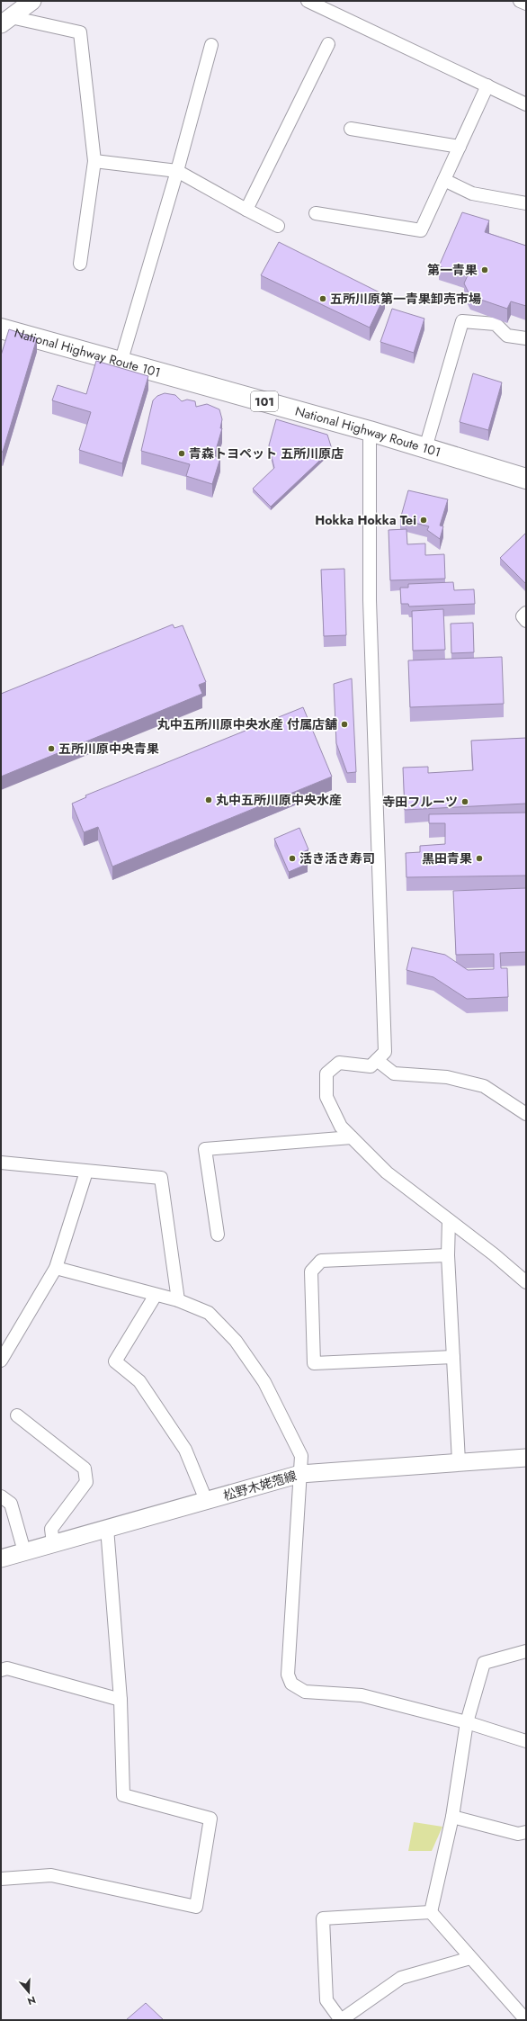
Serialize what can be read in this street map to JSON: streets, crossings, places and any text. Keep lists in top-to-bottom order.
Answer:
{
  "streets": {
    "highway": ["National Highway Route 101", "101"],
    "main road": ["松野木姥萢線"]
  },
  "places": [
    "第一青果",
    "五所川原第一青果卸売市場",
    "青森トヨペット 五所川原店",
    "Hokka Hokka Tei",
    "丸中五所川原中央水産 付属店舗",
    "五所川原中央青果",
    "丸中五所川原中央水産",
    "寺田フルーツ",
    "活き活き寿司",
    "黒田青果"
  ],
  "north": "bottom"
}
